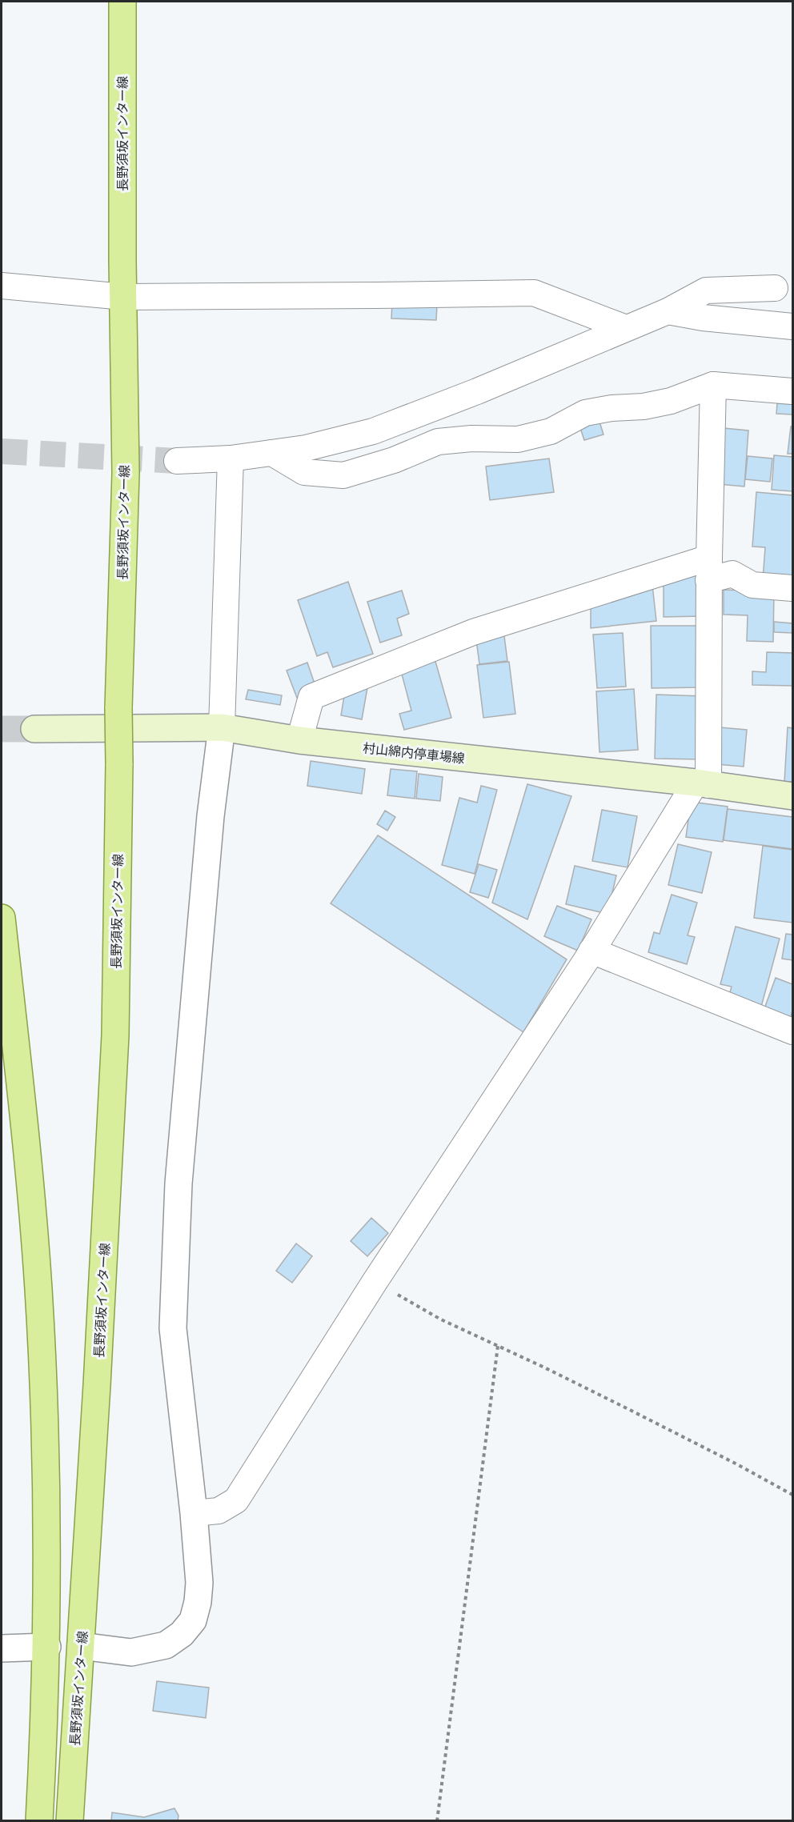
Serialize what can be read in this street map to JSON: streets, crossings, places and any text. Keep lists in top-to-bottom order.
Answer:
{
  "streets": {
    "main road": ["長野須坂インター線", "村山綿内停車場線"]
  }
}
